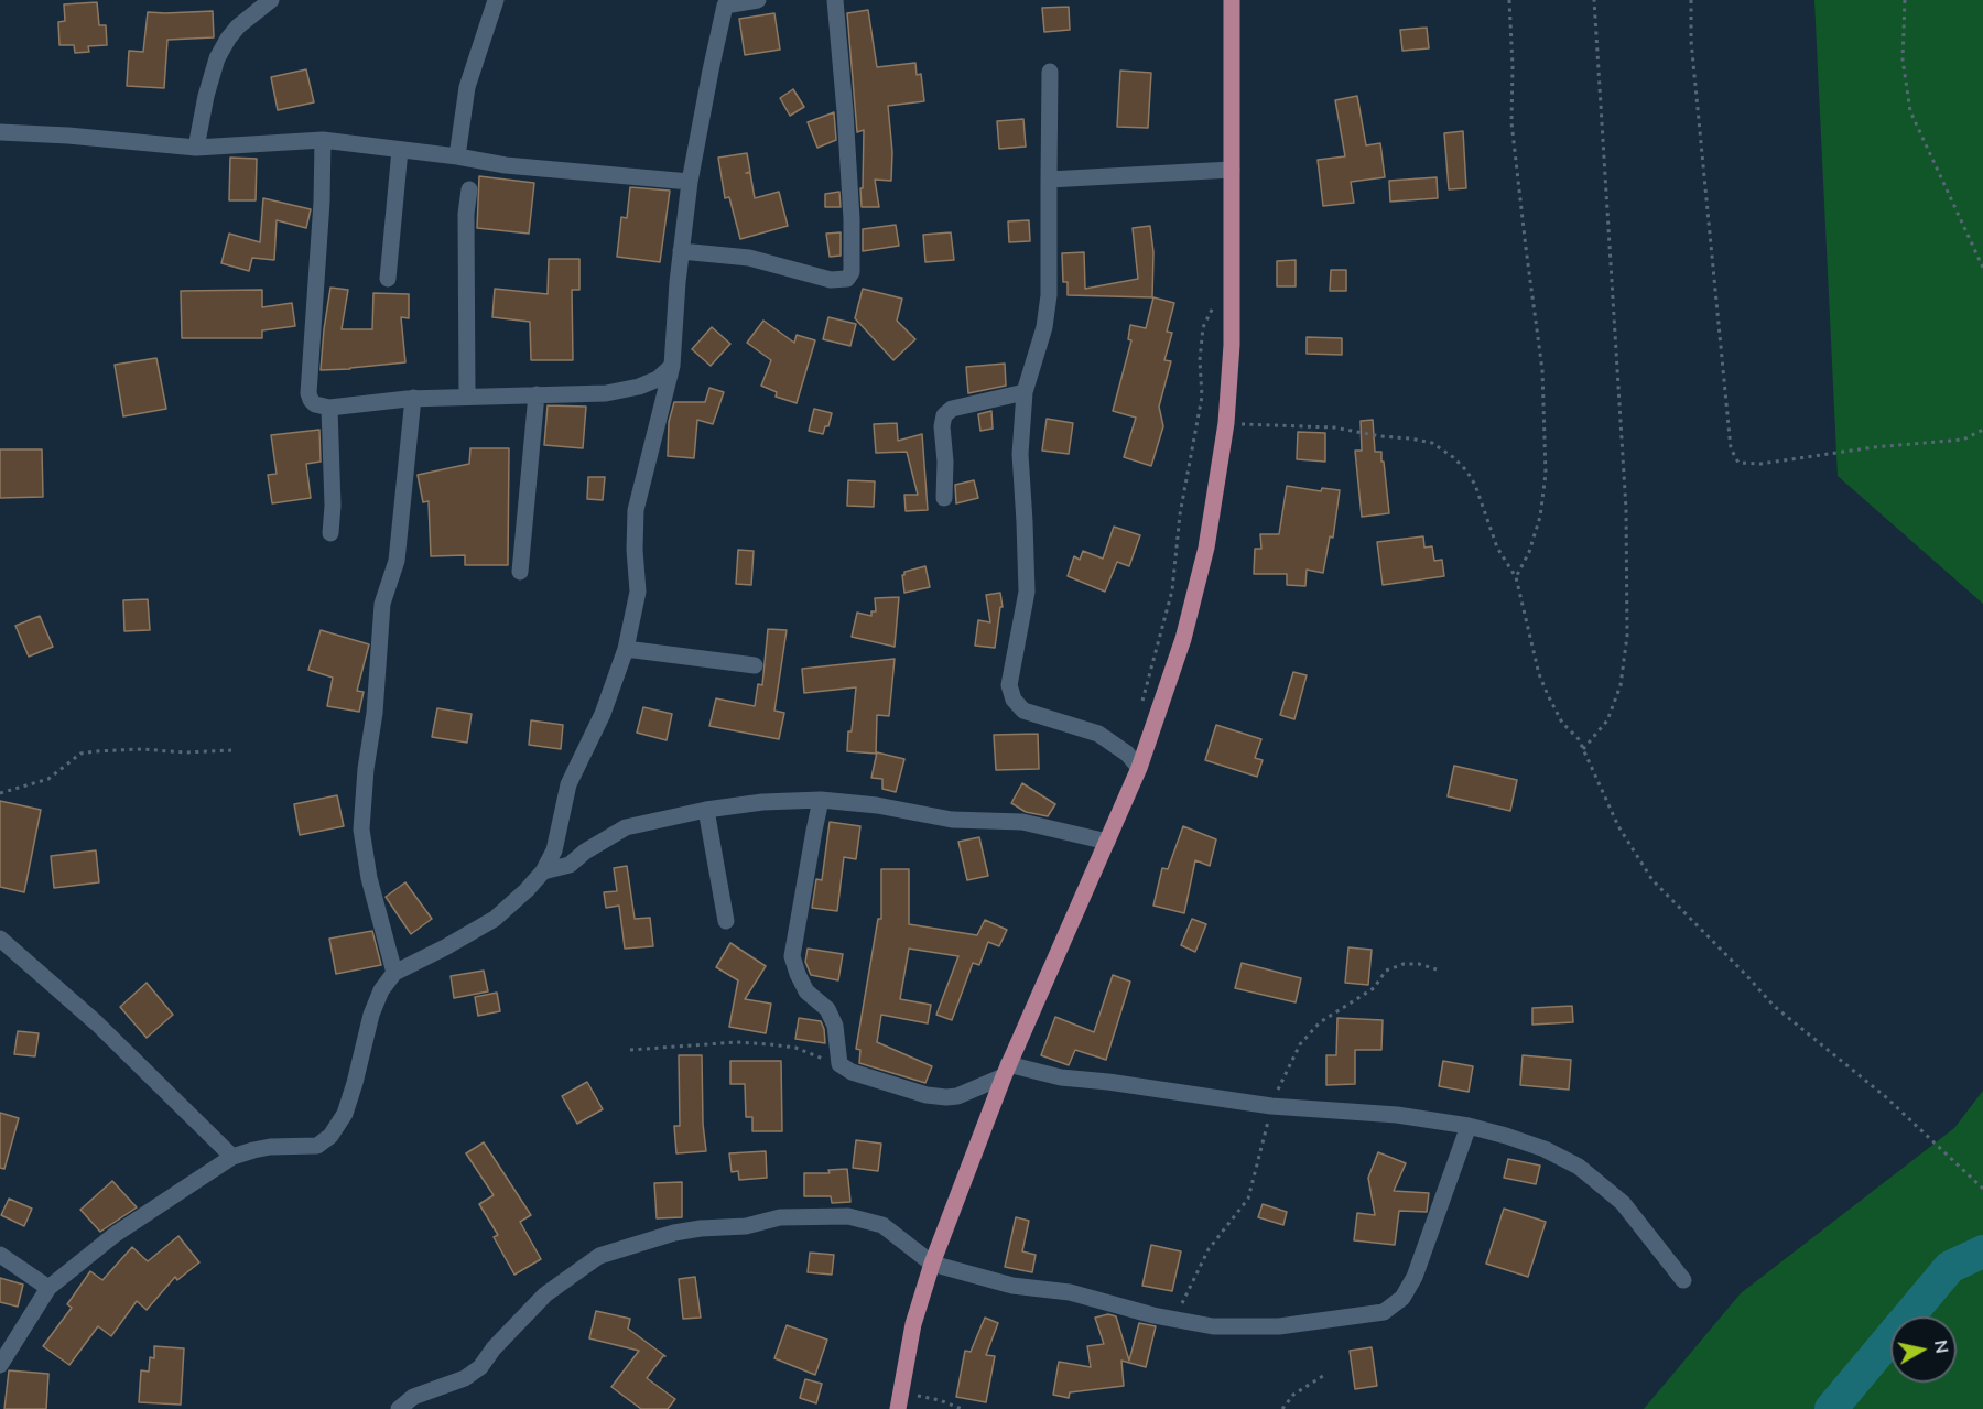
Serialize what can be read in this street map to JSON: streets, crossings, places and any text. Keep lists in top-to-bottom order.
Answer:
{
  "north": "right"
}
